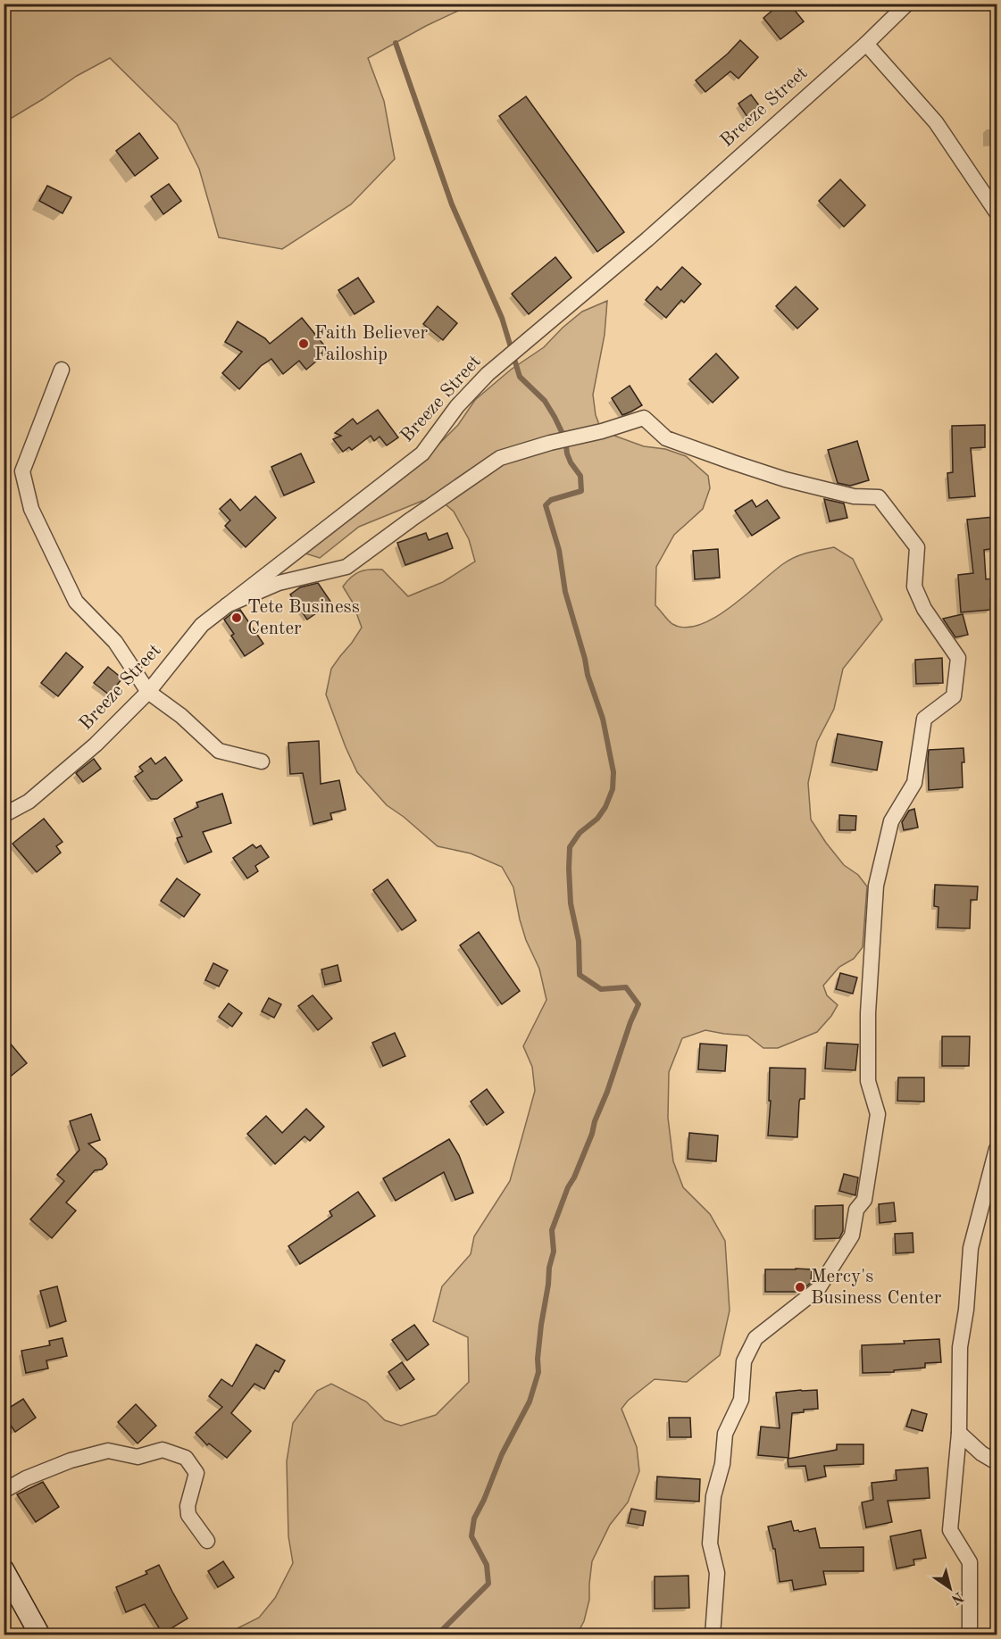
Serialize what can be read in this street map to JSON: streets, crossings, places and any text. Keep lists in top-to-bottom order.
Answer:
{
  "streets": {
    "street": ["Breeze Street"]
  },
  "places": ["Faith Believer Failoship", "Tete Business Center", "Mercy's Business Center"],
  "north": "bottom right"
}
